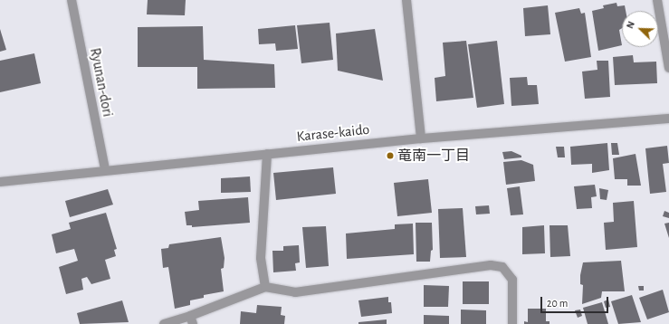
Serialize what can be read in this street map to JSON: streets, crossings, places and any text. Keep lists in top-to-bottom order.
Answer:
{
  "streets": {
    "street": ["Ryunan-dori", "Karase-kaido"]
  },
  "crossings": [
    ["Ryunan-dori", "Karase-kaido"]
  ],
  "places": ["竜南一丁目"],
  "scale_bar": "20 m",
  "north": "top left"
}
